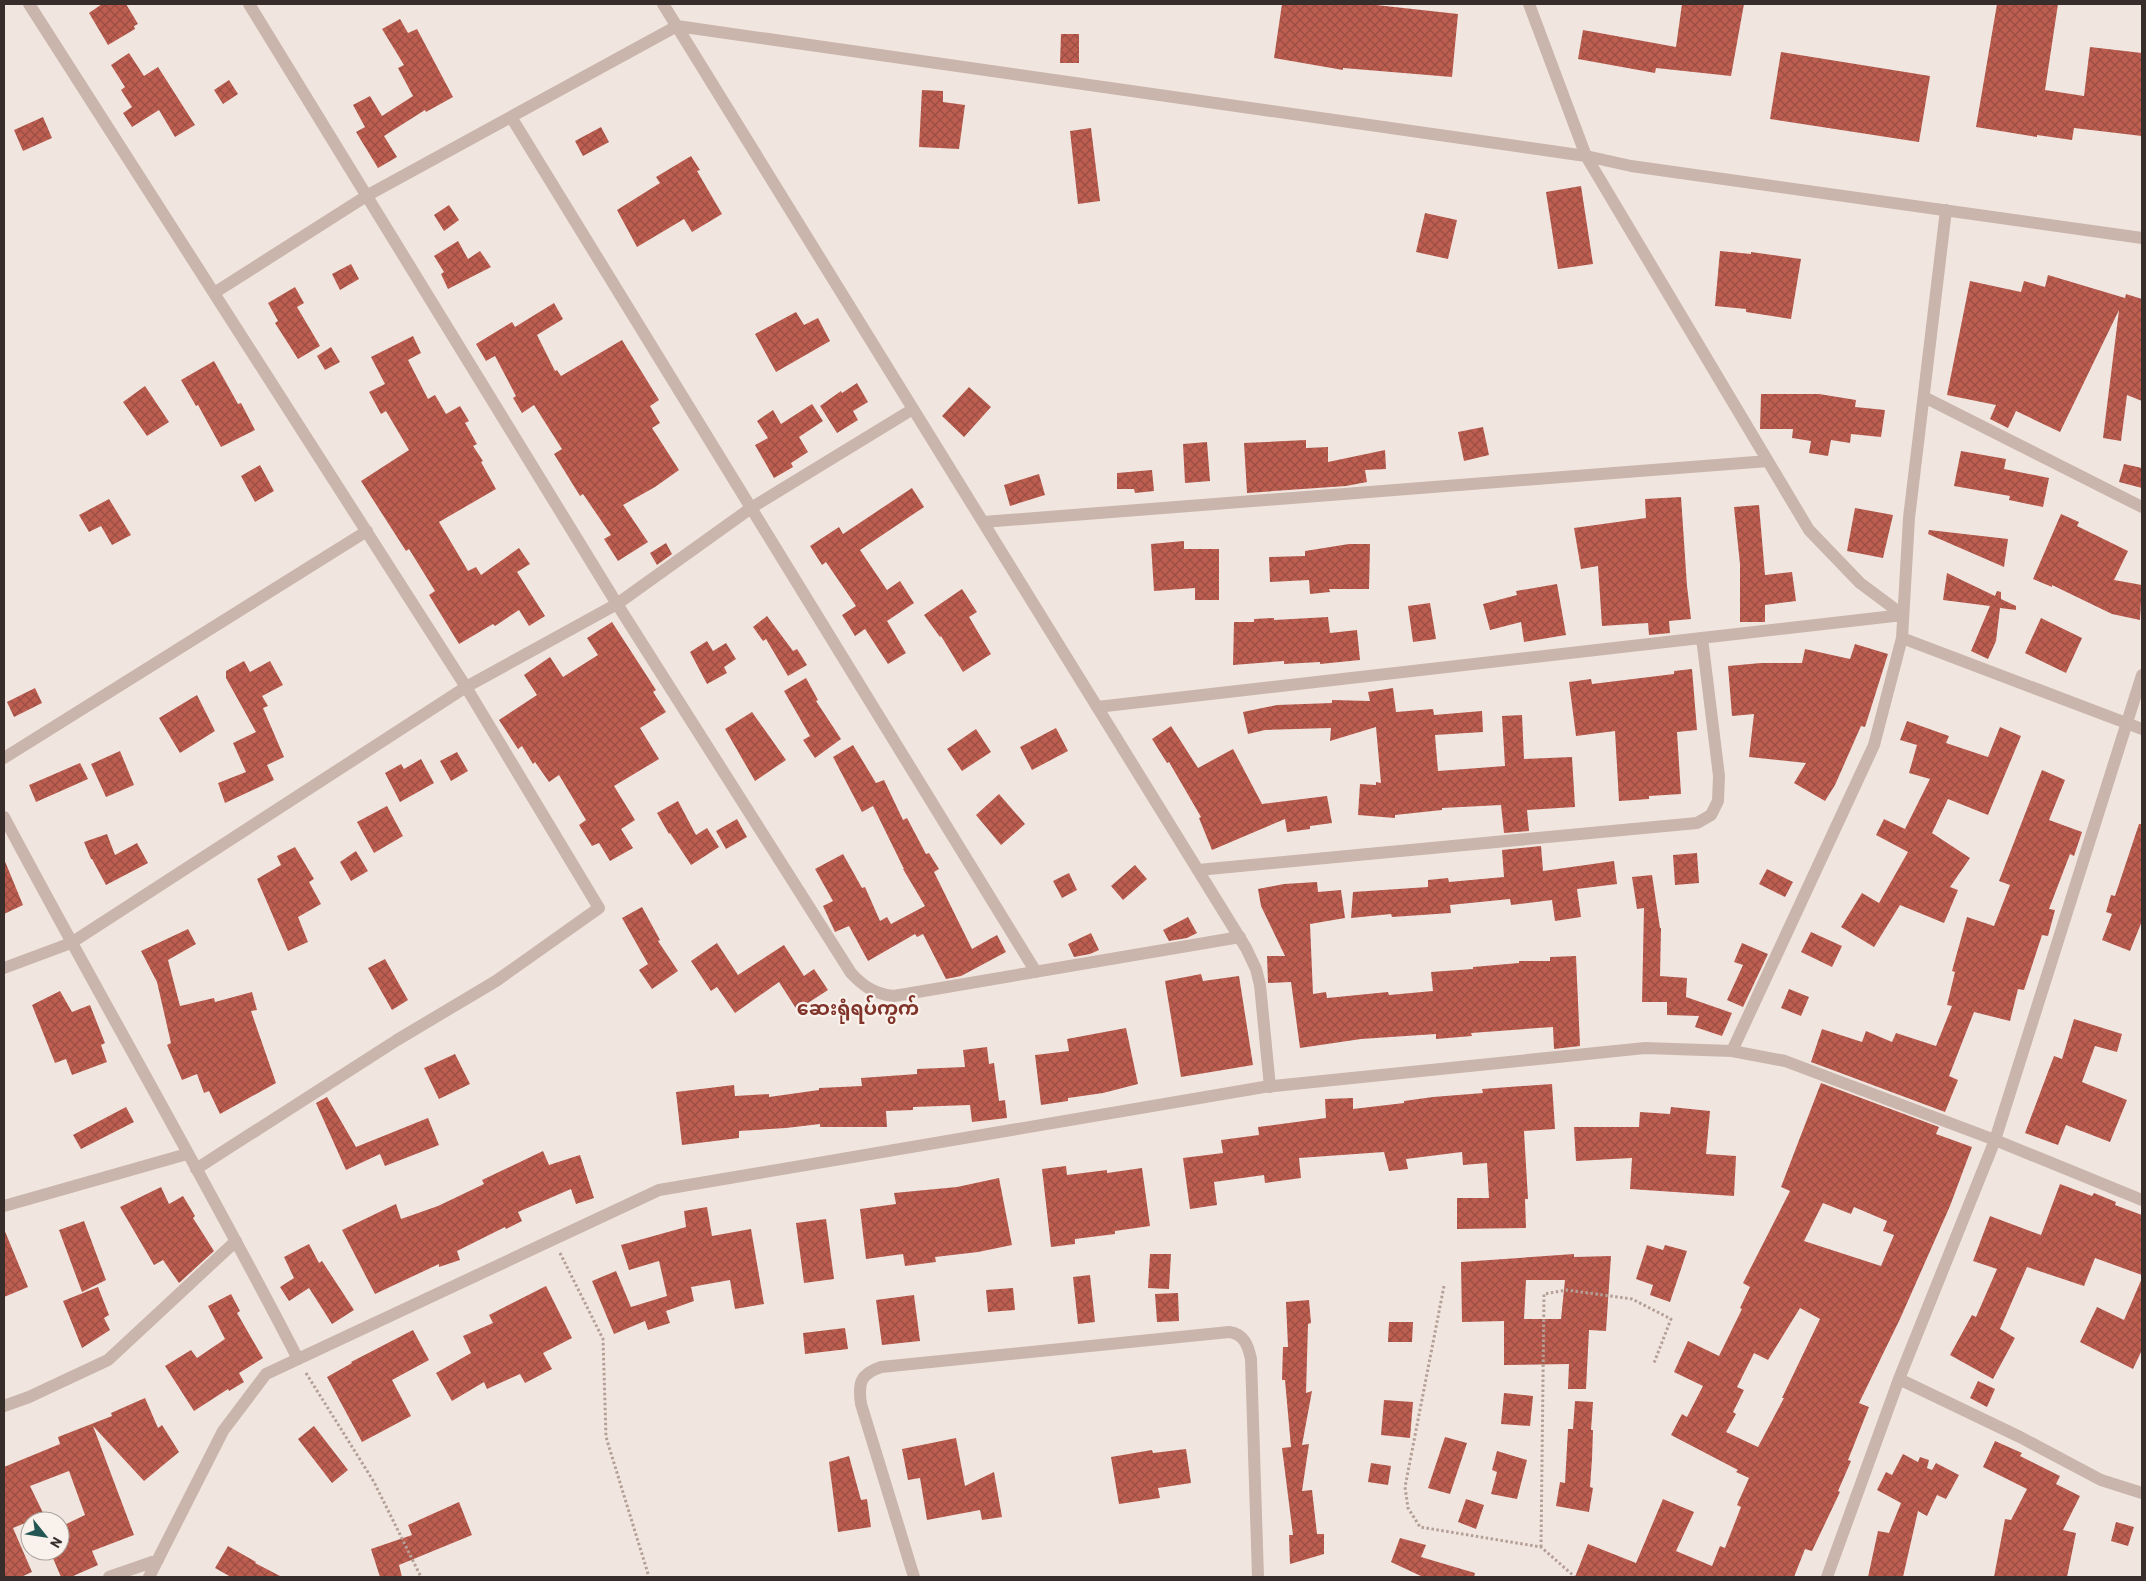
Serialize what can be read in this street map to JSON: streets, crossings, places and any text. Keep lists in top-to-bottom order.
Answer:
{
  "districts": ["ဆေးရုံရပ်ကွက်"],
  "north": "bottom right"
}
